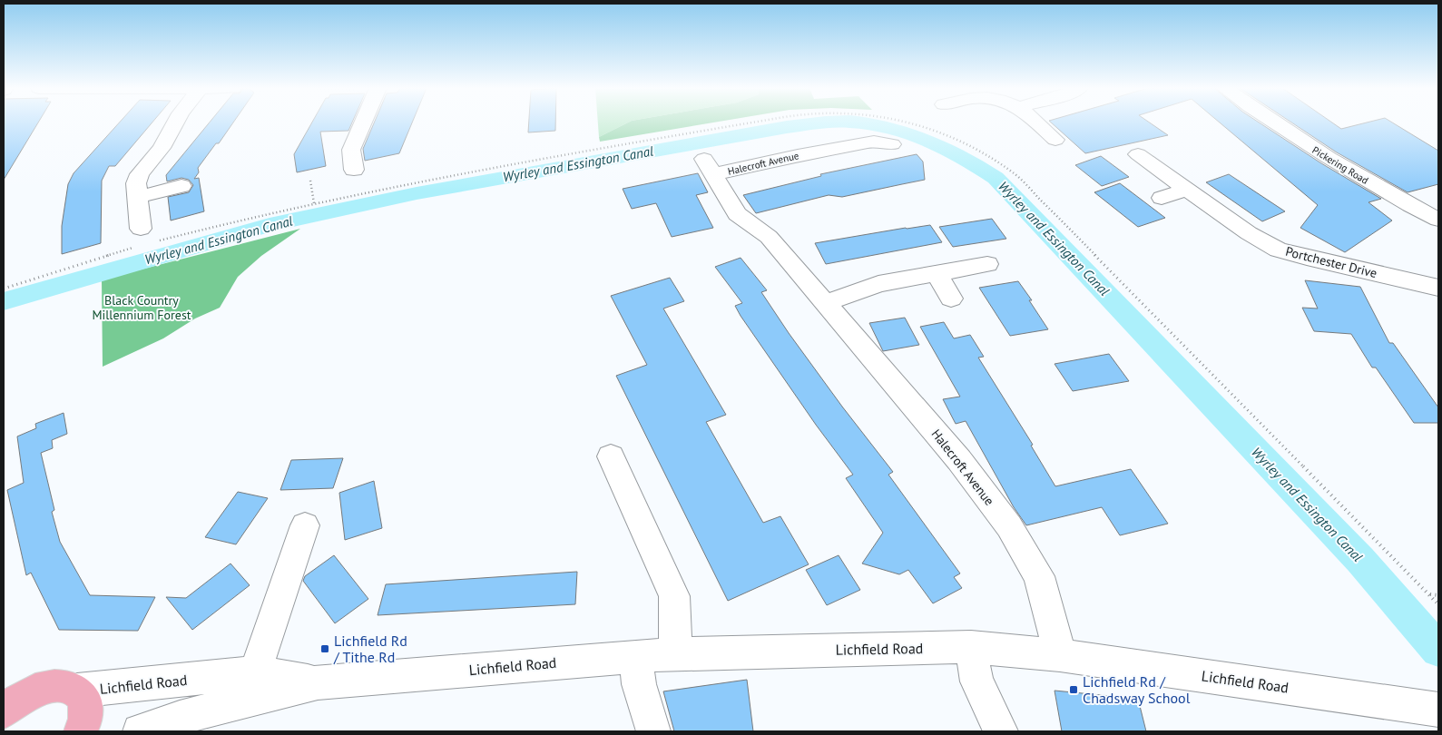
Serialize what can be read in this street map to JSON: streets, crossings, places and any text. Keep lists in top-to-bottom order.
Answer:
{
  "streets": {
    "street": [
      "Halecroft Avenue",
      "Pickering Road",
      "Portchester Drive",
      "Lichfield Road"
    ]
  },
  "crossings": [
    ["Halecroft Avenue", "Lichfield Road"]
  ],
  "water": ["Wyrley and Essington Canal"],
  "parks": ["Black Country Millennium Forest"],
  "places": {
    "transit": ["Lichfield Rd / Tithe Rd", "Lichfield Rd / Chadsway School"]
  }
}
